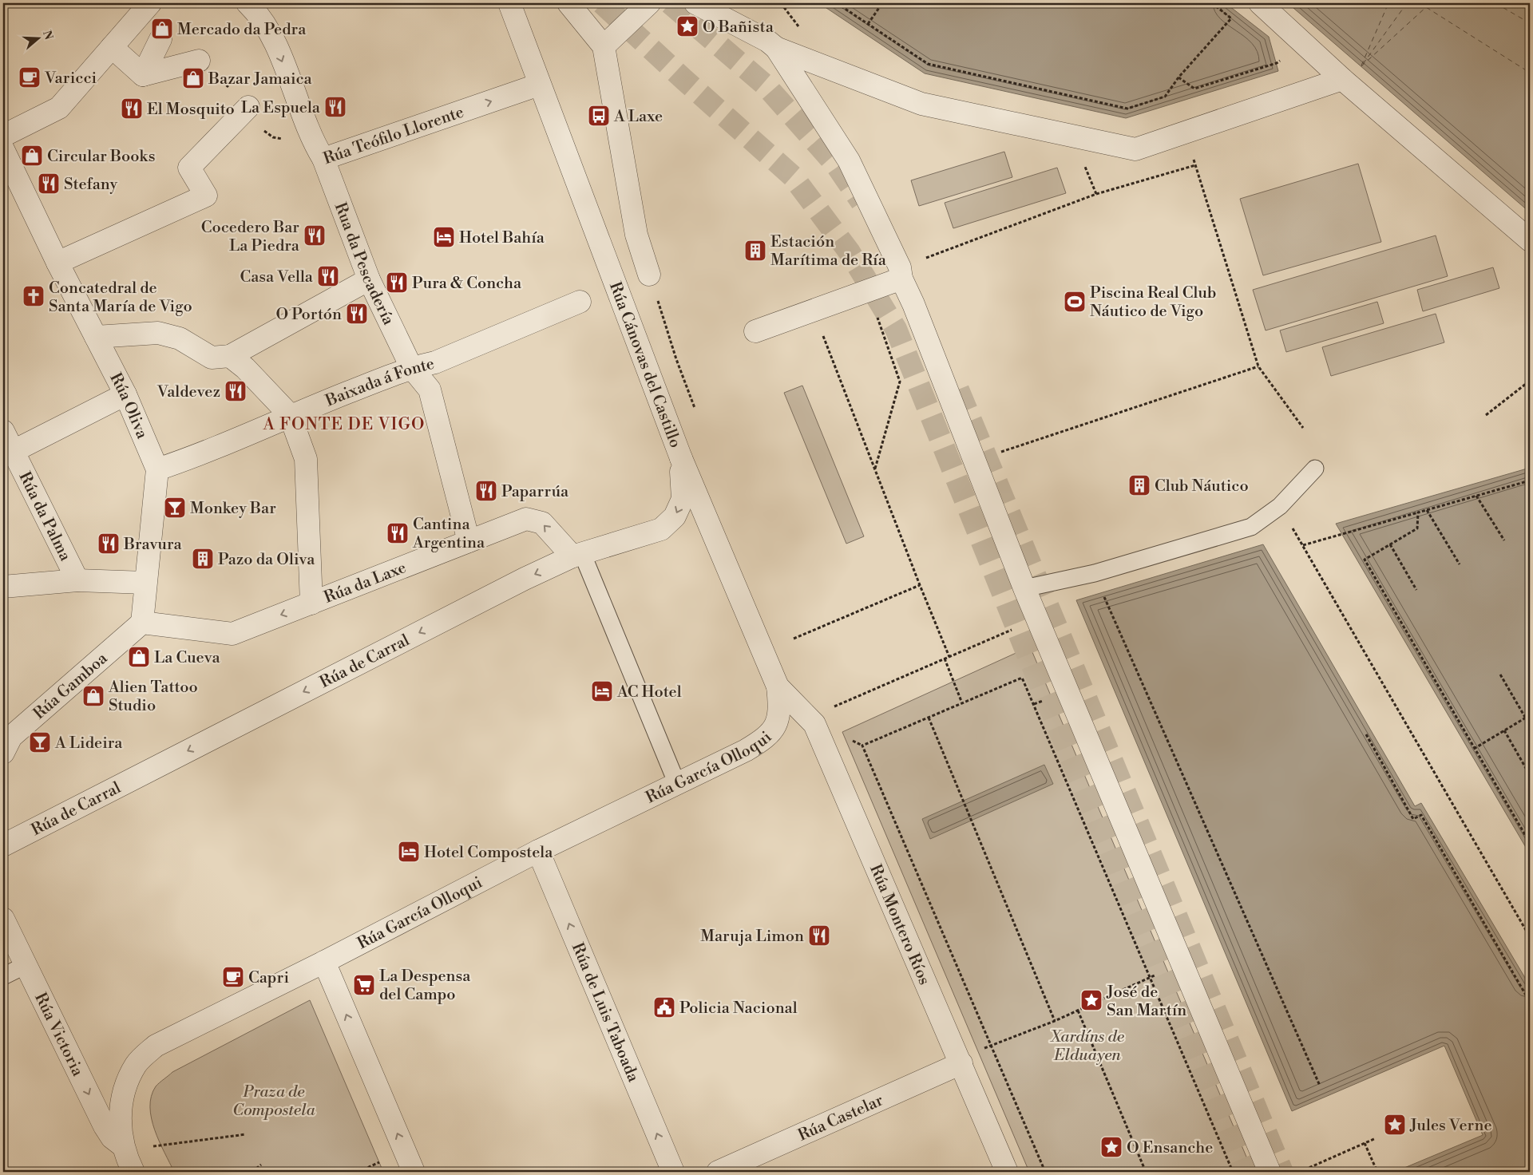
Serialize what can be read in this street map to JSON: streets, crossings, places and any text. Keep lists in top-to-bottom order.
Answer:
{
  "streets": {
    "street": [
      "Rúa Teófilo Llorente",
      "Rua da Pescadería",
      "Rúa Cánovas del Castillo",
      "Baixada á Fonte",
      "Rúa Oliva",
      "Rúa da Palma",
      "Rúa da Laxe",
      "Rúa de Carral",
      "Rúa Gamboa",
      "Rúa García Olloqui",
      "Rúa Montero Ríos",
      "Rúa de Luis Taboada",
      "Rúa Victoria",
      "Rúa Castelar"
    ]
  },
  "crossings": [
    ["Rúa Teófilo Llorente", "Rua da Pescadería"],
    ["Rúa Teófilo Llorente", "Rúa Cánovas del Castillo"],
    ["Rua da Pescadería", "Baixada á Fonte"],
    ["Rua da Pescadería", "Rúa da Laxe"],
    ["Rúa Cánovas del Castillo", "Rúa de Carral"],
    ["Rúa Cánovas del Castillo", "Rúa García Olloqui"],
    ["Rúa Cánovas del Castillo", "Rúa Montero Ríos"],
    ["Baixada á Fonte", "Rúa Oliva"],
    ["Rúa Oliva", "Rúa da Laxe"],
    ["Rúa Oliva", "Rúa Gamboa"],
    ["Rúa da Laxe", "Rúa de Carral"],
    ["Rúa da Laxe", "Rúa Gamboa"],
    ["Rúa García Olloqui", "Rúa de Luis Taboada"],
    ["Rúa García Olloqui", "Rúa Victoria"],
    ["Rúa Montero Ríos", "Rúa Castelar"]
  ],
  "one_way": [
    "Rúa da Laxe",
    "Rúa de Carral",
    "Rúa de Luis Taboada",
    "Rúa Victoria"
  ],
  "districts": ["A FONTE DE VIGO"],
  "parks": ["Xardíns de Elduayen", "Praza de Compostela"],
  "places": {
    "place": [
      "O Bañista",
      "José de San Martín",
      "Jules Verne",
      "O Ensanche"
    ],
    "shop": [
      "Mercado da Pedra",
      "Bazar Jamaica",
      "Circular Books",
      "La Cueva",
      "Alien Tattoo Studio"
    ],
    "cafe": ["Varicci", "Capri"],
    "restaurant": [
      "La Espuela",
      "El Mosquito",
      "Stefany",
      "Cocedero Bar La Piedra",
      "Casa Vella",
      "Pura & Concha",
      "O Portón",
      "Valdevez",
      "Paparrúa",
      "Cantina Argentina",
      "Bravura",
      "Maruja Limon"
    ],
    "bus stop": ["A Laxe"],
    "hotel": ["Hotel Bahía", "AC Hotel", "Hotel Compostela"],
    "building": ["Estación Marítima de Ría", "Club Náutico", "Pazo da Oliva"],
    "church": ["Concatedral de Santa María de Vigo"],
    "sports": ["Piscina Real Club Náutico de Vigo"],
    "bar": ["Monkey Bar", "A Lideira"],
    "supermarket": ["La Despensa del Campo"],
    "public building": ["Policia Nacional"]
  },
  "north": "right"
}
